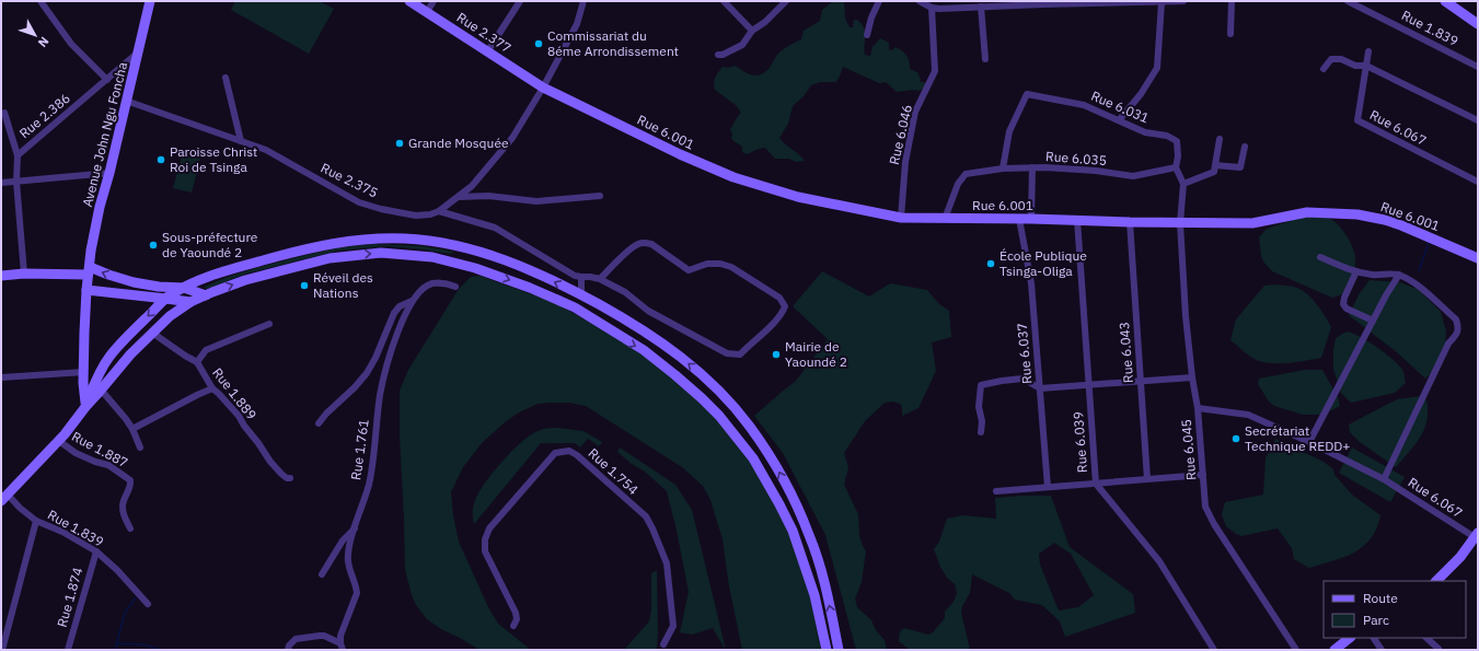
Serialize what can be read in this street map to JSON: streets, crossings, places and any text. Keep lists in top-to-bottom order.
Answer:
{
  "streets": {
    "main road": ["Rue 2.377", "Rue 6.001", "Avenue John Ngu Foncha"],
    "street": [
      "Rue 1.839",
      "Rue 6.031",
      "Rue 2.386",
      "Rue 6.067",
      "Rue 6.046",
      "Rue 6.035",
      "Rue 2.375",
      "Rue 6.043",
      "Rue 6.037",
      "Rue 1.889",
      "Rue 6.039",
      "Rue 1.887",
      "Rue 1.761",
      "Rue 6.045",
      "Rue 1.754",
      "Rue 1.874"
    ]
  },
  "crossings": [
    ["Rue 1.839", "Rue 1.874"],
    ["Rue 2.377", "Rue 6.001"],
    ["Rue 2.377", "Rue 2.375"],
    ["Rue 6.031", "Rue 6.035"],
    ["Rue 2.386", "Avenue John Ngu Foncha"],
    ["Rue 6.067", "Rue 6.045"],
    ["Rue 6.001", "Rue 6.046"],
    ["Rue 6.001", "Rue 6.035"],
    ["Rue 6.001", "Rue 2.375"],
    ["Rue 6.001", "Rue 6.043"],
    ["Rue 6.001", "Rue 6.037"],
    ["Rue 6.001", "Rue 6.039"],
    ["Rue 6.001", "Rue 6.045"],
    ["Avenue John Ngu Foncha", "Rue 2.375"]
  ],
  "places": [
    "Commissariat du 8éme Arrondissement",
    "Grande Mosquée",
    "Paroisse Christ Roi de Tsinga",
    "Sous-préfecture de Yaoundé 2",
    "École Publique Tsinga-Oliga",
    "Réveil des Nations",
    "Mairie de Yaoundé 2",
    "Secrétariat Technique REDD+"
  ],
  "legend": ["Route", "Parc"],
  "north": "bottom right"
}
